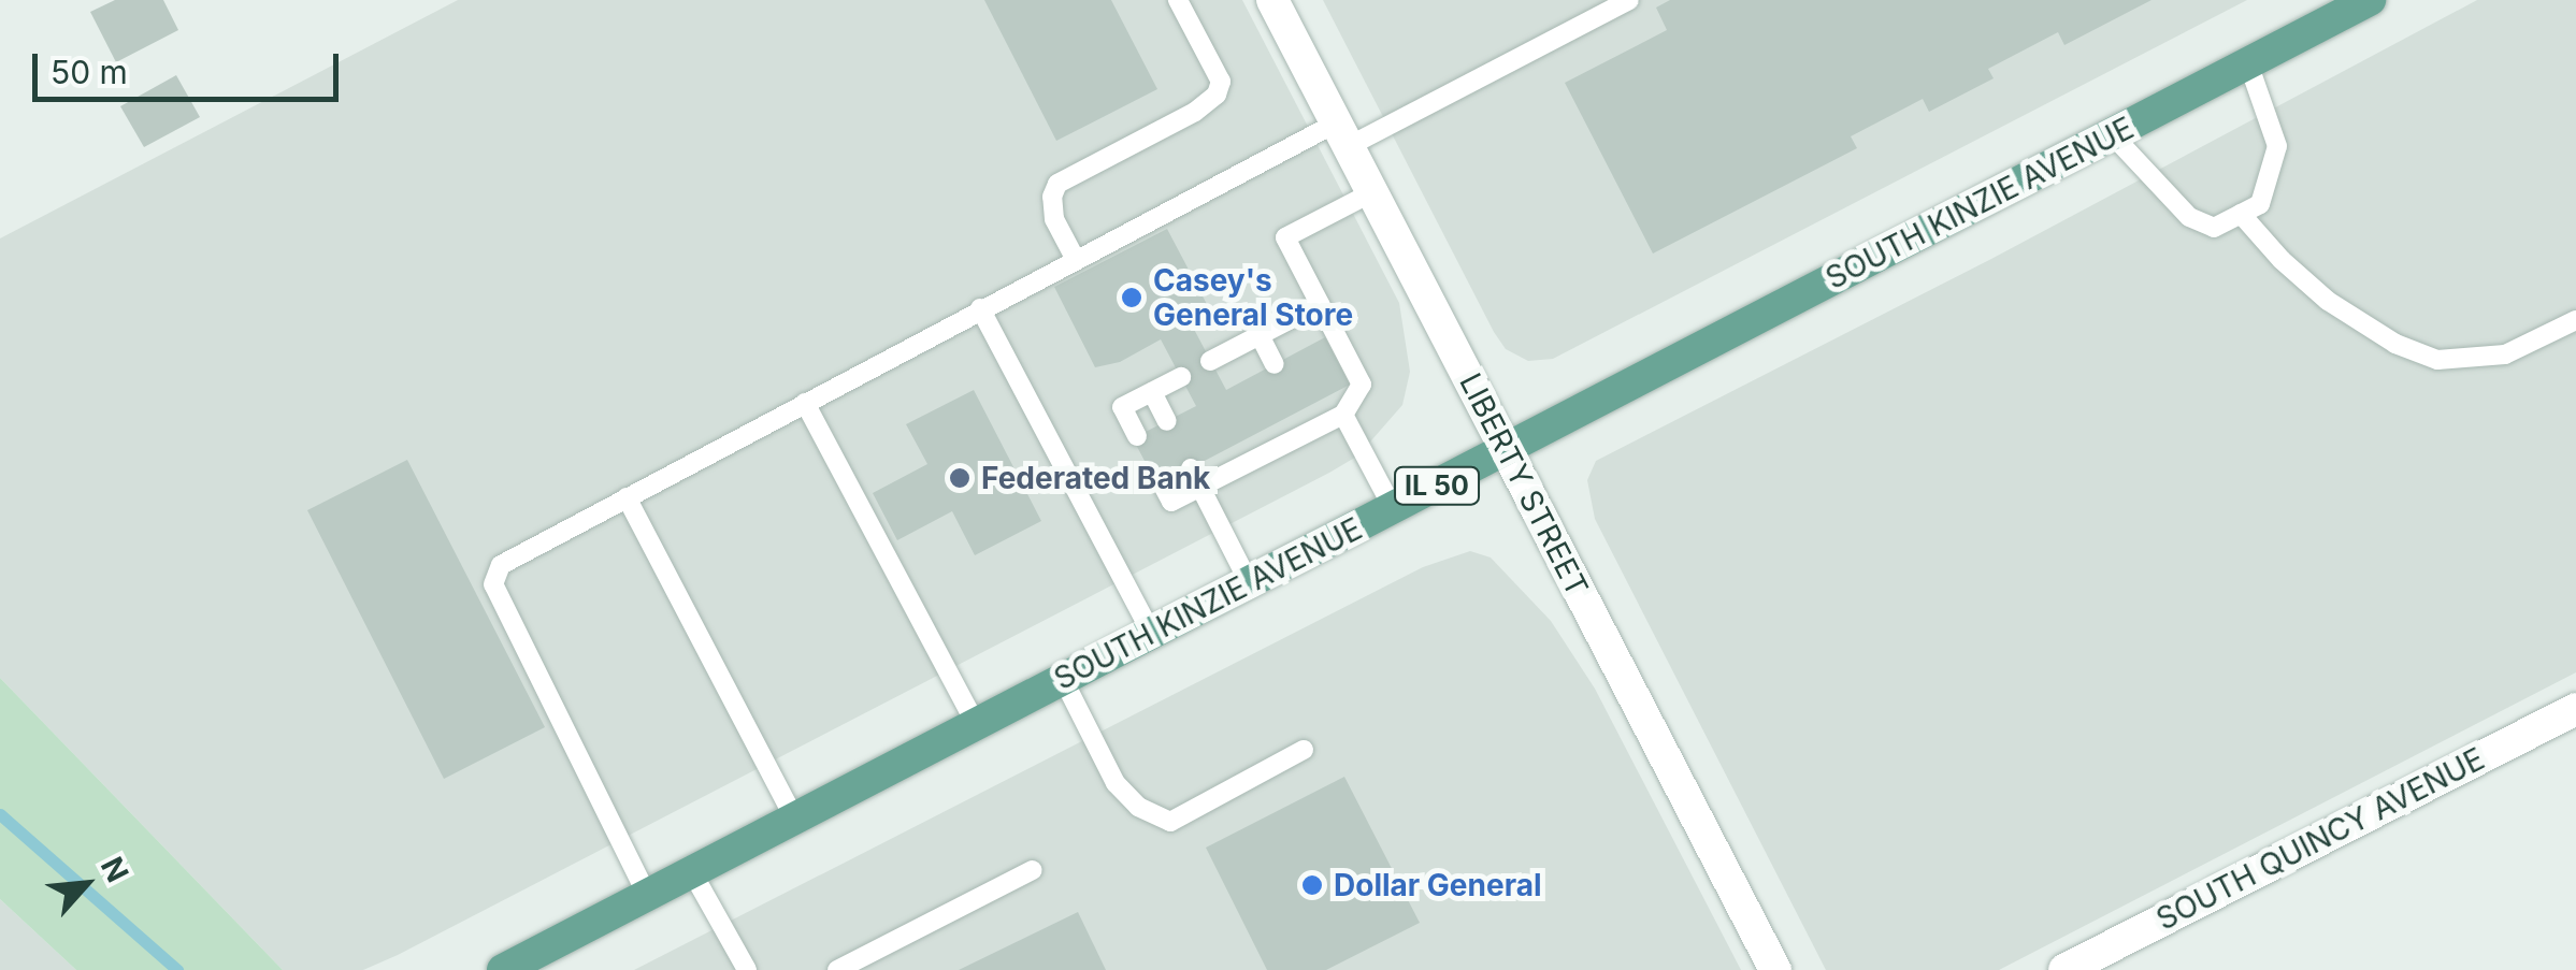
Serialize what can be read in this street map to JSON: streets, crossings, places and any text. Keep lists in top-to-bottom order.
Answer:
{
  "streets": {
    "main road": ["SOUTH KINZIE AVENUE", "IL 50"],
    "street": ["LIBERTY STREET", "SOUTH QUINCY AVENUE"]
  },
  "crossings": [
    ["SOUTH KINZIE AVENUE", "LIBERTY STREET"]
  ],
  "places": ["Casey's General Store", "Federated Bank", "Dollar General"],
  "scale_bar": "50 m",
  "north": "top right"
}
